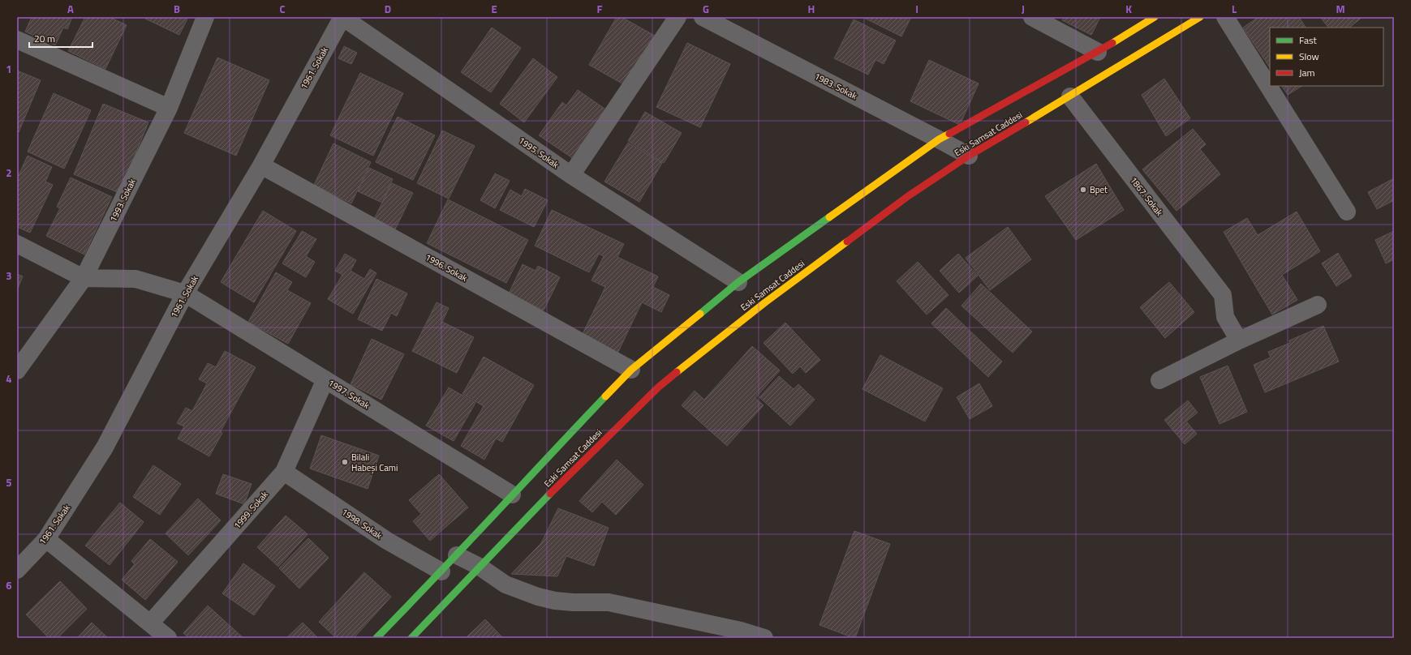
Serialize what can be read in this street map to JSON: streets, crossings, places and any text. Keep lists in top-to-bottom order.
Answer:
{
  "streets": {
    "street": [
      "1961. Sokak",
      "1983. Sokak",
      "Eski Samsat Caddesi",
      "1995. Sokak",
      "1867. Sokak",
      "1993. Sokak",
      "1996. Sokak",
      "1997. Sokak",
      "1999. Sokak",
      "1998. Sokak"
    ]
  },
  "crossings": [
    ["1961. Sokak", "1995. Sokak"],
    ["1961. Sokak", "1996. Sokak"],
    ["1961. Sokak", "1997. Sokak"],
    ["1983. Sokak", "Eski Samsat Caddesi"],
    ["Eski Samsat Caddesi", "1995. Sokak"],
    ["Eski Samsat Caddesi", "1867. Sokak"],
    ["Eski Samsat Caddesi", "1996. Sokak"],
    ["Eski Samsat Caddesi", "1997. Sokak"],
    ["Eski Samsat Caddesi", "1998. Sokak"],
    ["1993. Sokak", "1997. Sokak"],
    ["1997. Sokak", "1999. Sokak"],
    ["1999. Sokak", "1998. Sokak"]
  ],
  "places": ["Bpet", "Bilali Habeşi Cami"],
  "legend": ["Fast", "Slow", "Jam"],
  "scale_bar": "20 m",
  "grid": {
    "columns": [
      "A",
      "B",
      "C",
      "D",
      "E",
      "F",
      "G",
      "H",
      "I",
      "J",
      "K",
      "L",
      "M"
    ],
    "rows": [
      "1",
      "2",
      "3",
      "4",
      "5",
      "6"
    ]
  }
}
